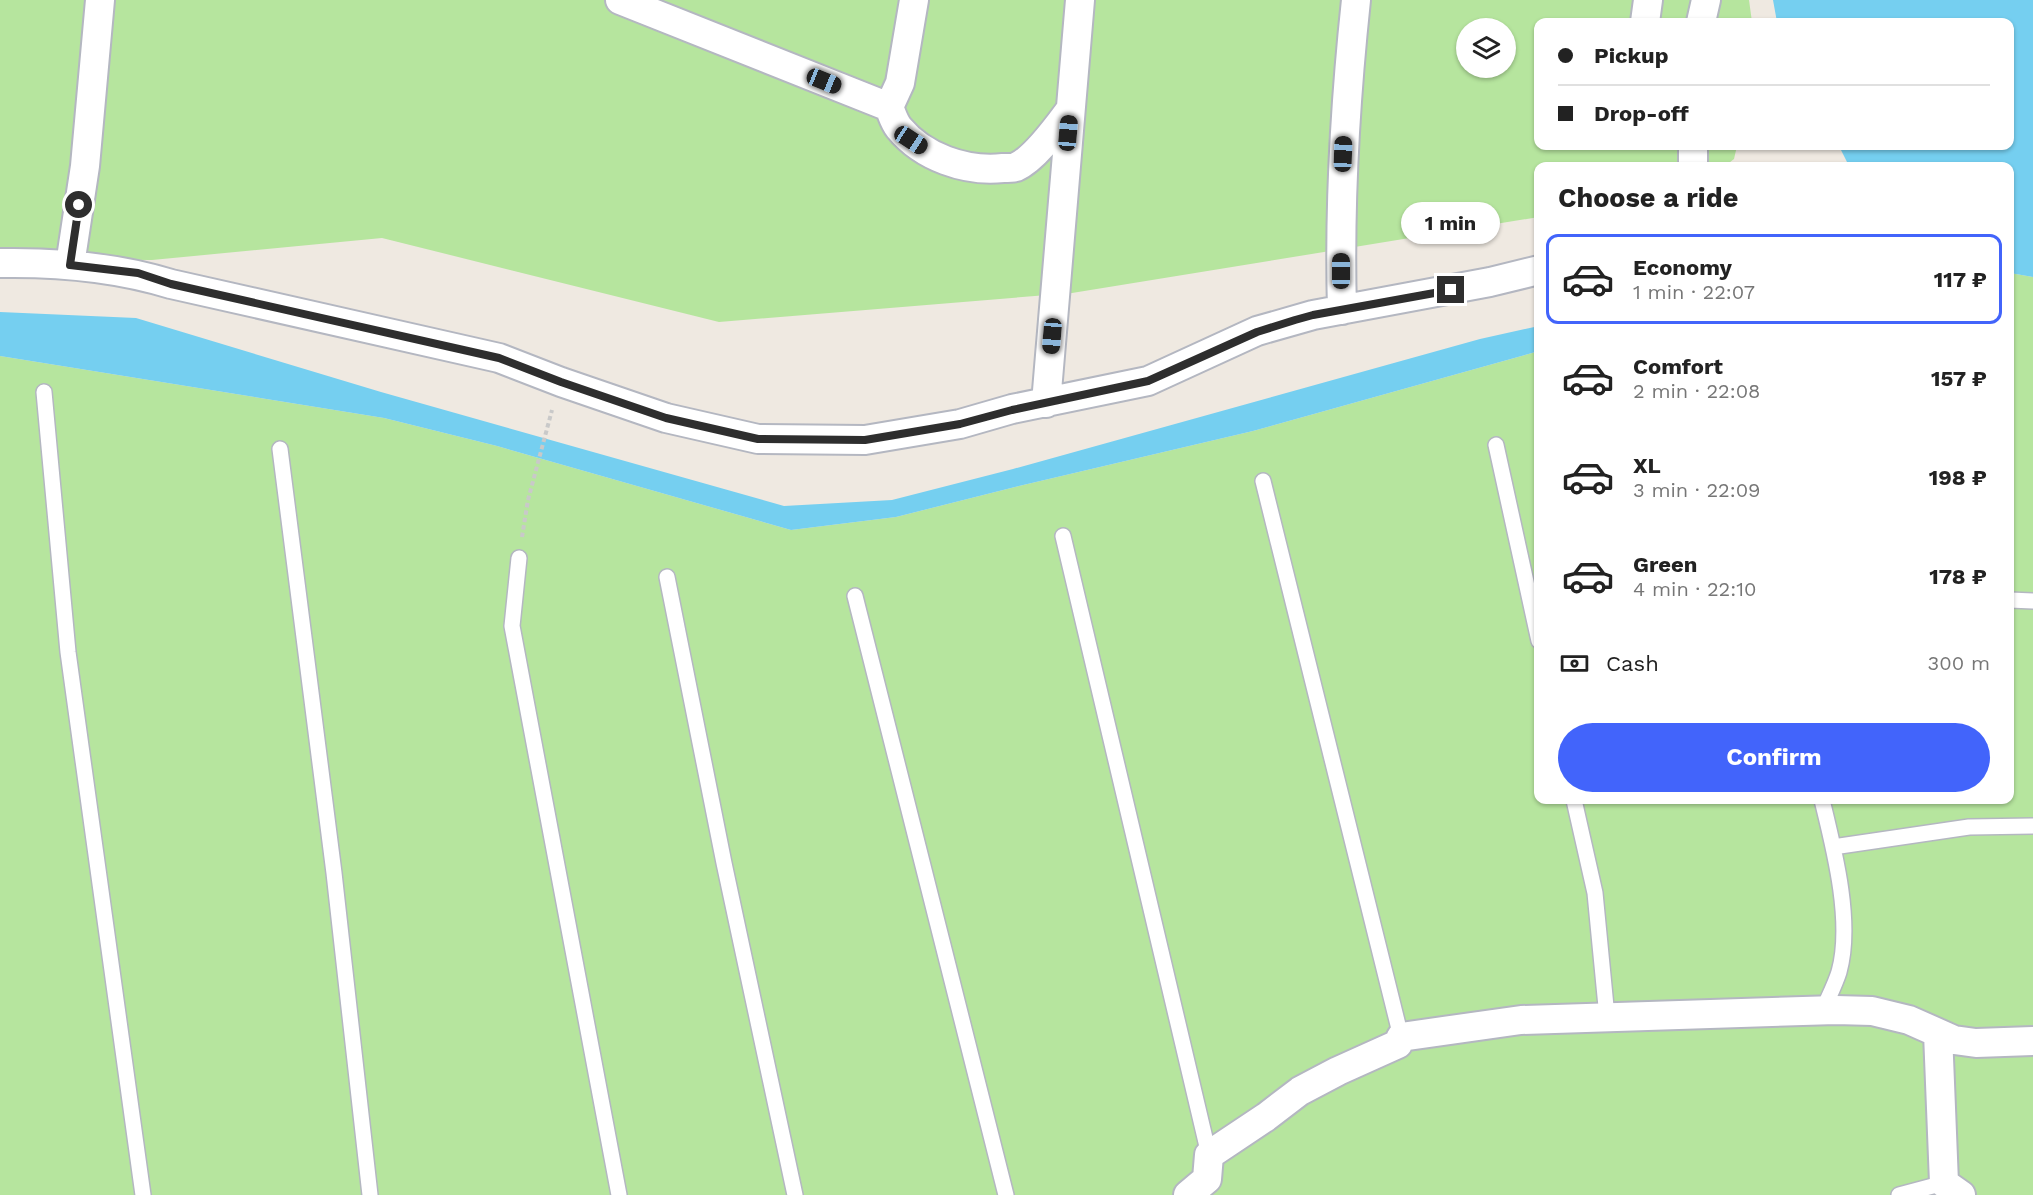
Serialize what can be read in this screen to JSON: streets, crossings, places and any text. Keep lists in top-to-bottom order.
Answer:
{
  "page": {
    "banner": ["Pickup", "Drop-off"],
    "heading": "Choose a ride",
    "bubble": "1 min",
    "list": [
      {
        "name": "Economy",
        "note": "1 min · 22:07",
        "value": "117 ₽"
      },
      {
        "name": "Comfort",
        "note": "2 min · 22:08",
        "value": "157 ₽"
      },
      {
        "name": "XL",
        "note": "3 min · 22:09",
        "value": "198 ₽"
      },
      {
        "name": "Green",
        "note": "4 min · 22:10",
        "value": "178 ₽"
      }
    ],
    "pay": ["Cash", "300 m"],
    "buttons": "Confirm"
  }
}
